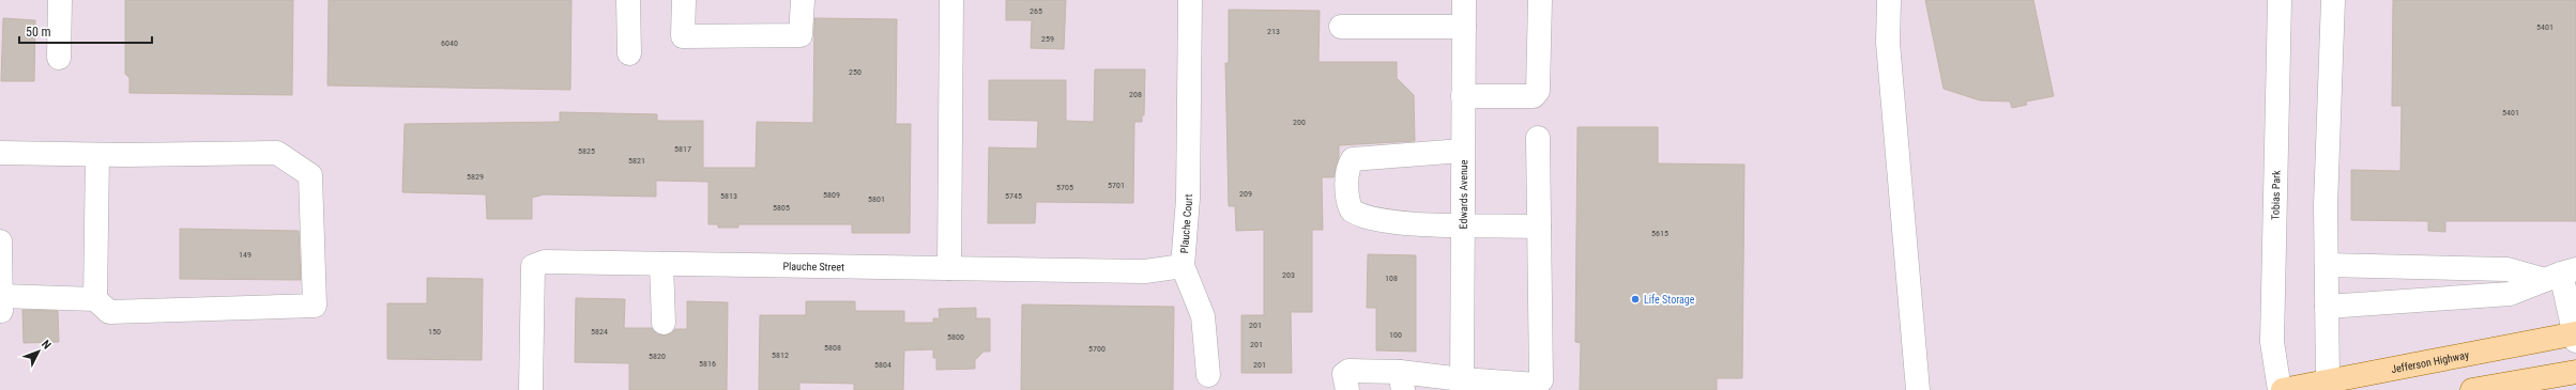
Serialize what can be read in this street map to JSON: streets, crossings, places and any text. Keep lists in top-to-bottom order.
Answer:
{
  "streets": {
    "main road": ["Jefferson Highway"],
    "street": [
      "Edwards Avenue",
      "Tobias Park",
      "Plauche Court",
      "Plauche Street"
    ]
  },
  "crossings": [
    ["Plauche Court", "Plauche Street"]
  ],
  "places": ["Life Storage"],
  "house_numbers": [
    "265",
    "5401",
    "213",
    "259",
    "6040",
    "250",
    "208",
    "5401",
    "200",
    "5817",
    "5825",
    "5821",
    "5829",
    "5701",
    "5705",
    "209",
    "5809",
    "5813",
    "5745",
    "5801",
    "5805",
    "5615",
    "149",
    "203",
    "108",
    "201",
    "150",
    "5824",
    "100",
    "5800",
    "201",
    "5808",
    "5700",
    "5812",
    "5820",
    "5816",
    "5804",
    "201"
  ],
  "scale_bar": "50 m",
  "north": "top right"
}
